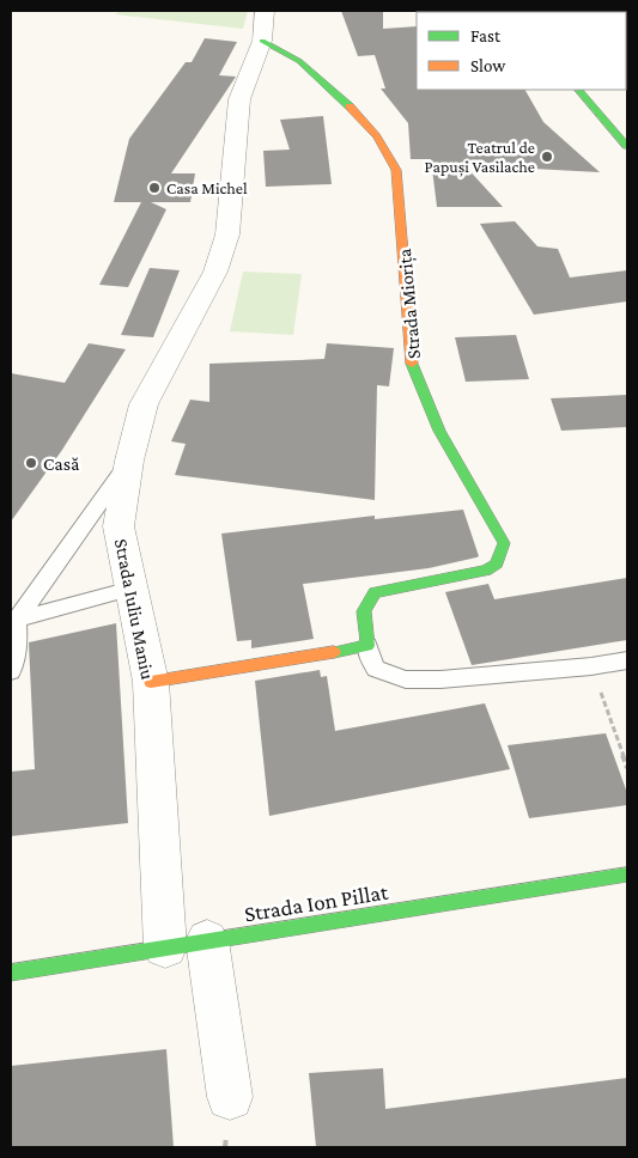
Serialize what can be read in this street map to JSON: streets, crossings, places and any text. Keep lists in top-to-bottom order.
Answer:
{
  "streets": {
    "street": ["Strada Miorița", "Strada Iuliu Maniu", "Strada Ion Pillat"]
  },
  "crossings": [
    ["Strada Miorița", "Strada Iuliu Maniu"],
    ["Strada Iuliu Maniu", "Strada Ion Pillat"]
  ],
  "places": ["Teatrul de Papuși Vasilache", "Casa Michel", "Casă"],
  "legend": ["Fast", "Slow"]
}
